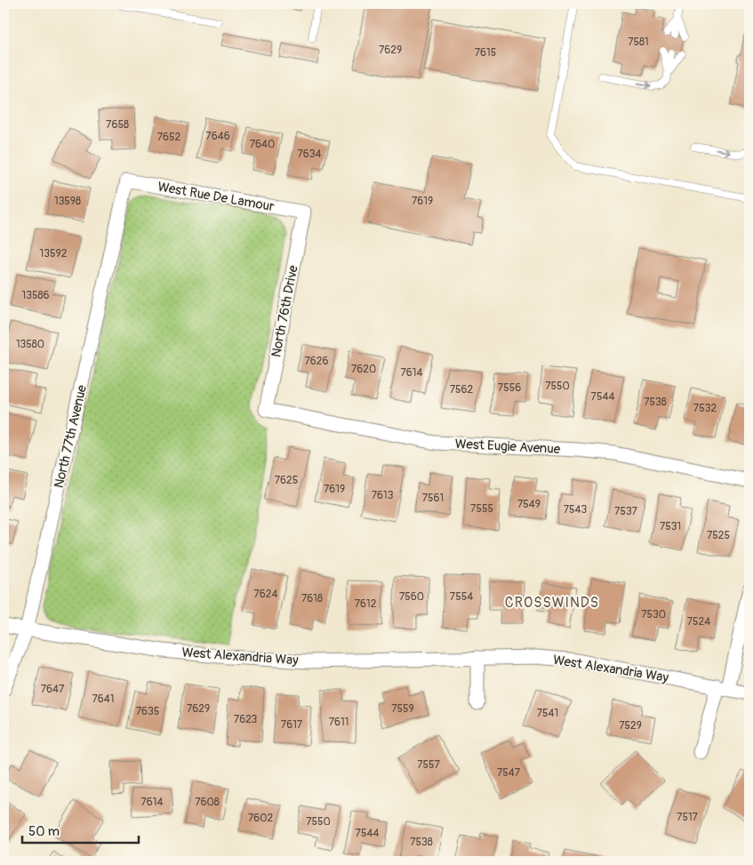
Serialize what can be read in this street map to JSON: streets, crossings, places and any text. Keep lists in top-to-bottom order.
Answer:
{
  "streets": {
    "street": [
      "West Rue De Lamour",
      "North 76th Drive",
      "North 77th Avenue",
      "West Eugie Avenue",
      "West Alexandria Way"
    ]
  },
  "crossings": [
    ["West Rue De Lamour", "North 76th Drive"],
    ["West Rue De Lamour", "North 77th Avenue"],
    ["North 76th Drive", "West Eugie Avenue"],
    ["North 77th Avenue", "West Alexandria Way"]
  ],
  "districts": ["CROSSWINDS"],
  "house_numbers": [
    "7581",
    "7629",
    "7615",
    "7658",
    "7646",
    "7652",
    "7640",
    "7634",
    "13598",
    "7619",
    "13592",
    "13586",
    "13580",
    "7626",
    "7620",
    "7614",
    "7550",
    "7556",
    "7562",
    "7544",
    "7538",
    "7532",
    "7625",
    "7619",
    "7613",
    "7561",
    "7549",
    "7555",
    "7543",
    "7537",
    "7531",
    "7525",
    "7624",
    "7560",
    "7554",
    "7618",
    "7612",
    "7530",
    "7524",
    "7647",
    "7641",
    "7629",
    "7559",
    "7635",
    "7541",
    "7623",
    "7611",
    "7617",
    "7529",
    "7557",
    "7547",
    "7614",
    "7608",
    "7517",
    "7602",
    "7550",
    "7544",
    "7538"
  ],
  "scale_bar": "50 m"
}
